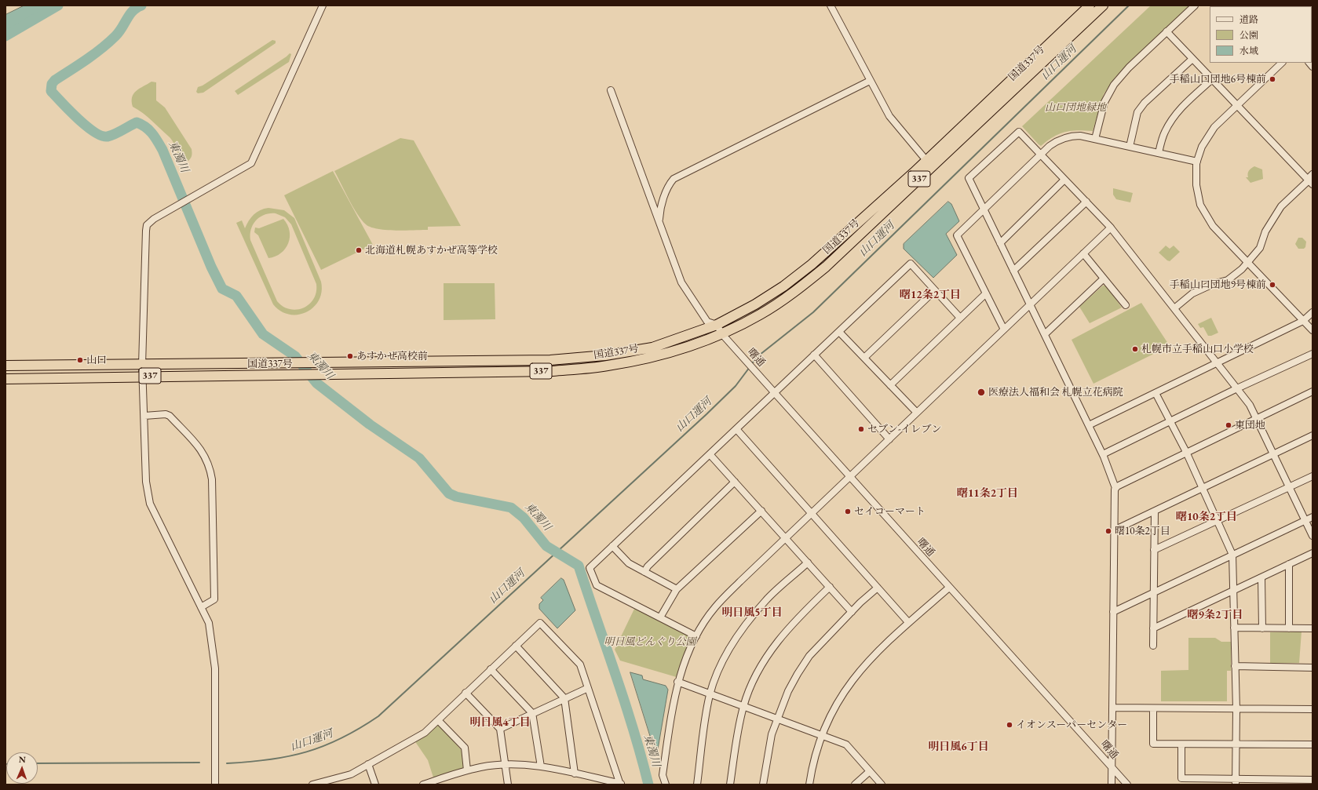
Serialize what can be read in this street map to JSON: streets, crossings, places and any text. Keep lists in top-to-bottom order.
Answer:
{
  "streets": {
    "highway": ["国道337号", "337"],
    "street": ["曙通"]
  },
  "crossings": [
    ["国道337号", "曙通"]
  ],
  "districts": [
    "曙12条2丁目",
    "曙11条2丁目",
    "曙10条2丁目",
    "明日風5丁目",
    "曙9条2丁目",
    "明日風4丁目",
    "明日風6丁目"
  ],
  "water": ["山口運河", "東濁川"],
  "parks": ["山口団地緑地", "明日風どんぐり公園"],
  "places": [
    "手稲山口団地6号棟前",
    "北海道札幌あすかぜ高等学校",
    "手稲山口団地9号棟前",
    "札幌市立手稲山口小学校",
    "あすかぜ高校前",
    "山口",
    "医療法人福和会 札幌立花病院",
    "東団地",
    "セブン-イレブン",
    "セイコーマート",
    "曙10条2丁目",
    "イオンスーパーセンター"
  ],
  "legend": ["道路", "公園", "水域"],
  "north": "top"
}
